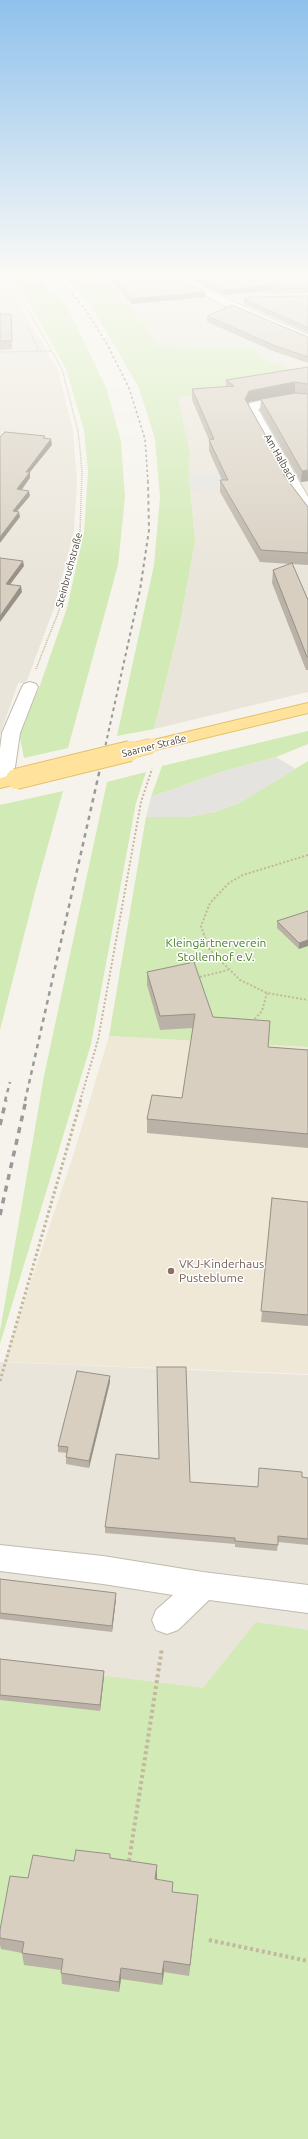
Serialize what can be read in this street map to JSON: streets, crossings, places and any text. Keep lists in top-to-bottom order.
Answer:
{
  "streets": {
    "main road": ["Saarner Straße"],
    "street": ["Am Halbach"],
    "path": ["Steinbruchstraße"]
  },
  "parks": ["Kleingärtnerverein Stollenhof e.V."],
  "places": ["VKJ-Kinderhaus Pusteblume"]
}
